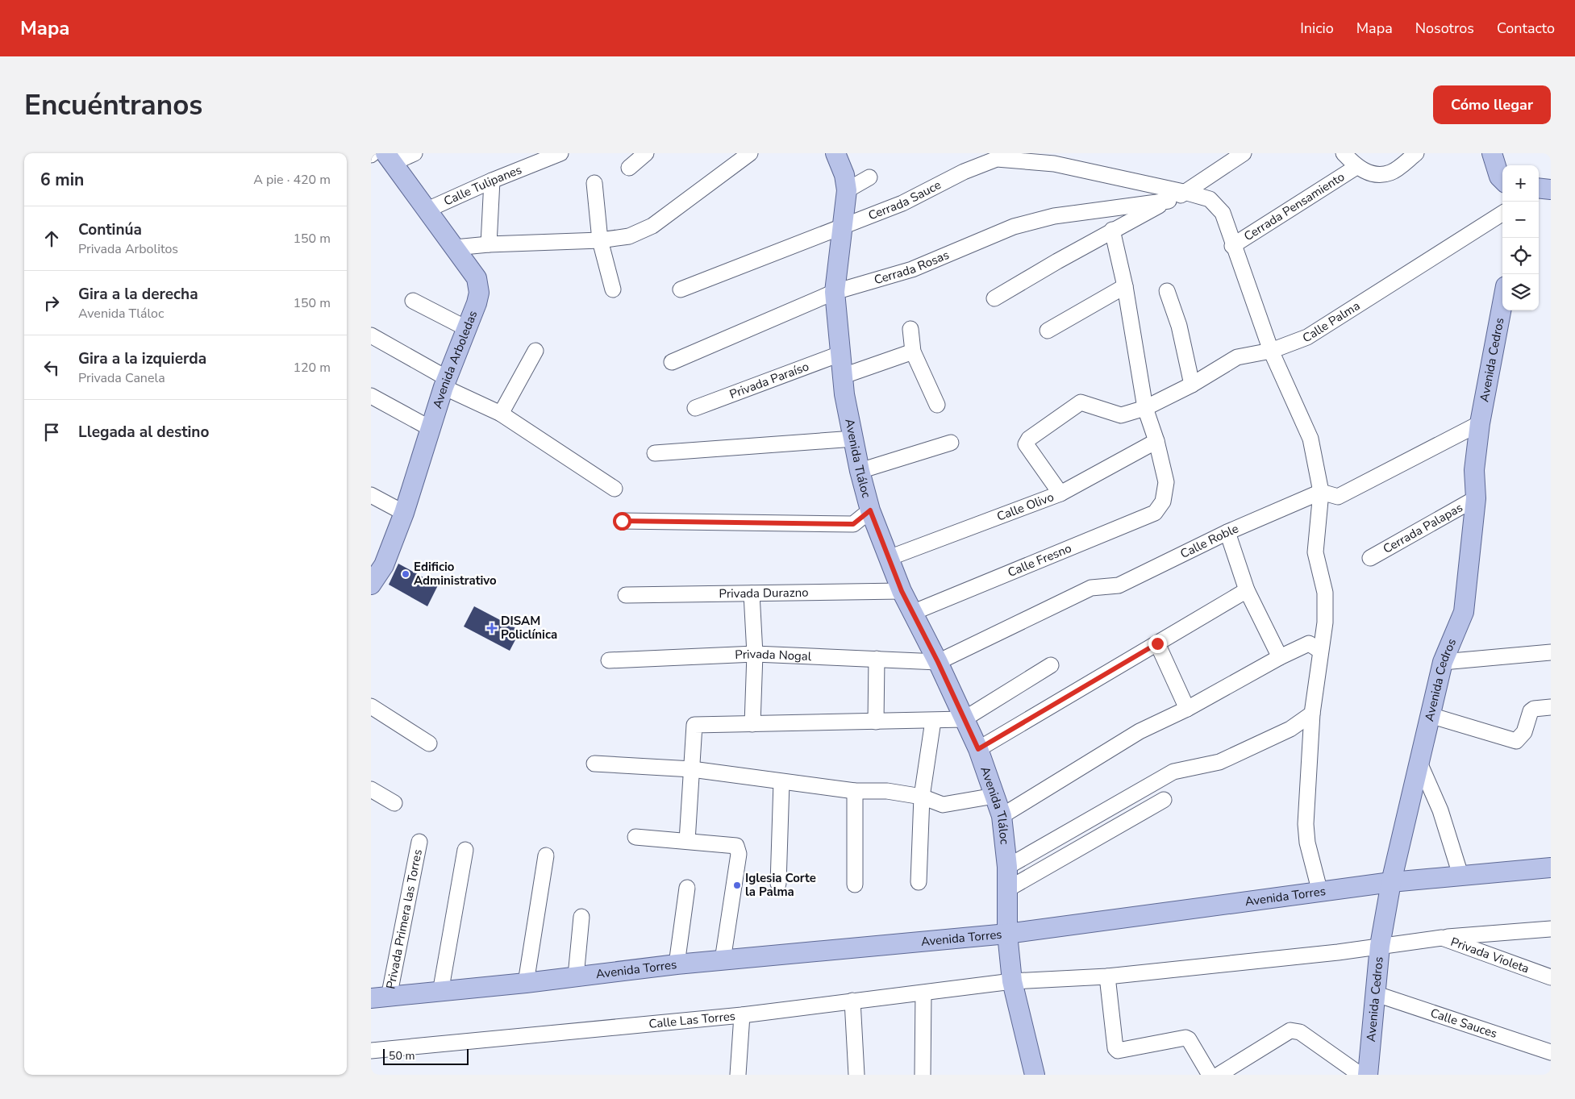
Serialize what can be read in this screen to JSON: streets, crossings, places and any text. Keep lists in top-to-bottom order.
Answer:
{
  "streets": {
    "main road": [
      "Avenida Arboledas",
      "Avenida Cedros",
      "Avenida Tláloc",
      "Avenida Torres"
    ],
    "street": [
      "Calle Tulipanes",
      "Cerrada Sauce",
      "Cerrada Pensamiento",
      "Cerrada Rosas",
      "Calle Palma",
      "Privada Paraíso",
      "Calle Olivo",
      "Cerrada Palapas",
      "Calle Roble",
      "Calle Fresno",
      "Privada Durazno",
      "Privada Nogal",
      "Privada Primera las Torres",
      "Privada Violeta",
      "Calle Las Torres",
      "Calle Sauces"
    ]
  },
  "crossings": [
    ["Calle Tulipanes", "Avenida Arboledas"],
    ["Cerrada Sauce", "Avenida Tláloc"],
    ["Cerrada Rosas", "Avenida Tláloc"],
    ["Calle Palma", "Calle Olivo"],
    ["Avenida Cedros", "Cerrada Palapas"],
    ["Avenida Cedros", "Avenida Torres"],
    ["Avenida Cedros", "Privada Violeta"],
    ["Avenida Cedros", "Calle Sauces"],
    ["Privada Paraíso", "Avenida Tláloc"],
    ["Avenida Tláloc", "Calle Olivo"],
    ["Avenida Tláloc", "Calle Roble"],
    ["Avenida Tláloc", "Calle Fresno"],
    ["Avenida Tláloc", "Privada Durazno"],
    ["Avenida Tláloc", "Privada Nogal"],
    ["Avenida Tláloc", "Avenida Torres"],
    ["Avenida Tláloc", "Calle Las Torres"],
    ["Calle Olivo", "Calle Fresno"],
    ["Calle Roble", "Privada Nogal"],
    ["Avenida Torres", "Privada Primera las Torres"],
    ["Privada Violeta", "Calle Las Torres"]
  ],
  "places": {
    "other": ["Edificio Administrativo", "Iglesia Corte la Palma"],
    "health": ["DISAM Policlínica"]
  },
  "scale_bar": "50 m",
  "page": {
    "header": "Mapa",
    "nav": [
      "Inicio",
      "Mapa",
      "Nosotros",
      "Contacto"
    ],
    "buttons": "Cómo llegar",
    "title": "Encuéntranos",
    "heading": ["6 min", "A pie · 420 m"],
    "map_buttons": ["+", "−"],
    "list": [
      ["Continúa", "Privada Arbolitos", "150 m"],
      ["Gira a la derecha", "Avenida Tláloc", "150 m"],
      ["Gira a la izquierda", "Privada Canela", "120 m"],
      "Llegada al destino"
    ],
    "scale": "50 m"
  }
}
